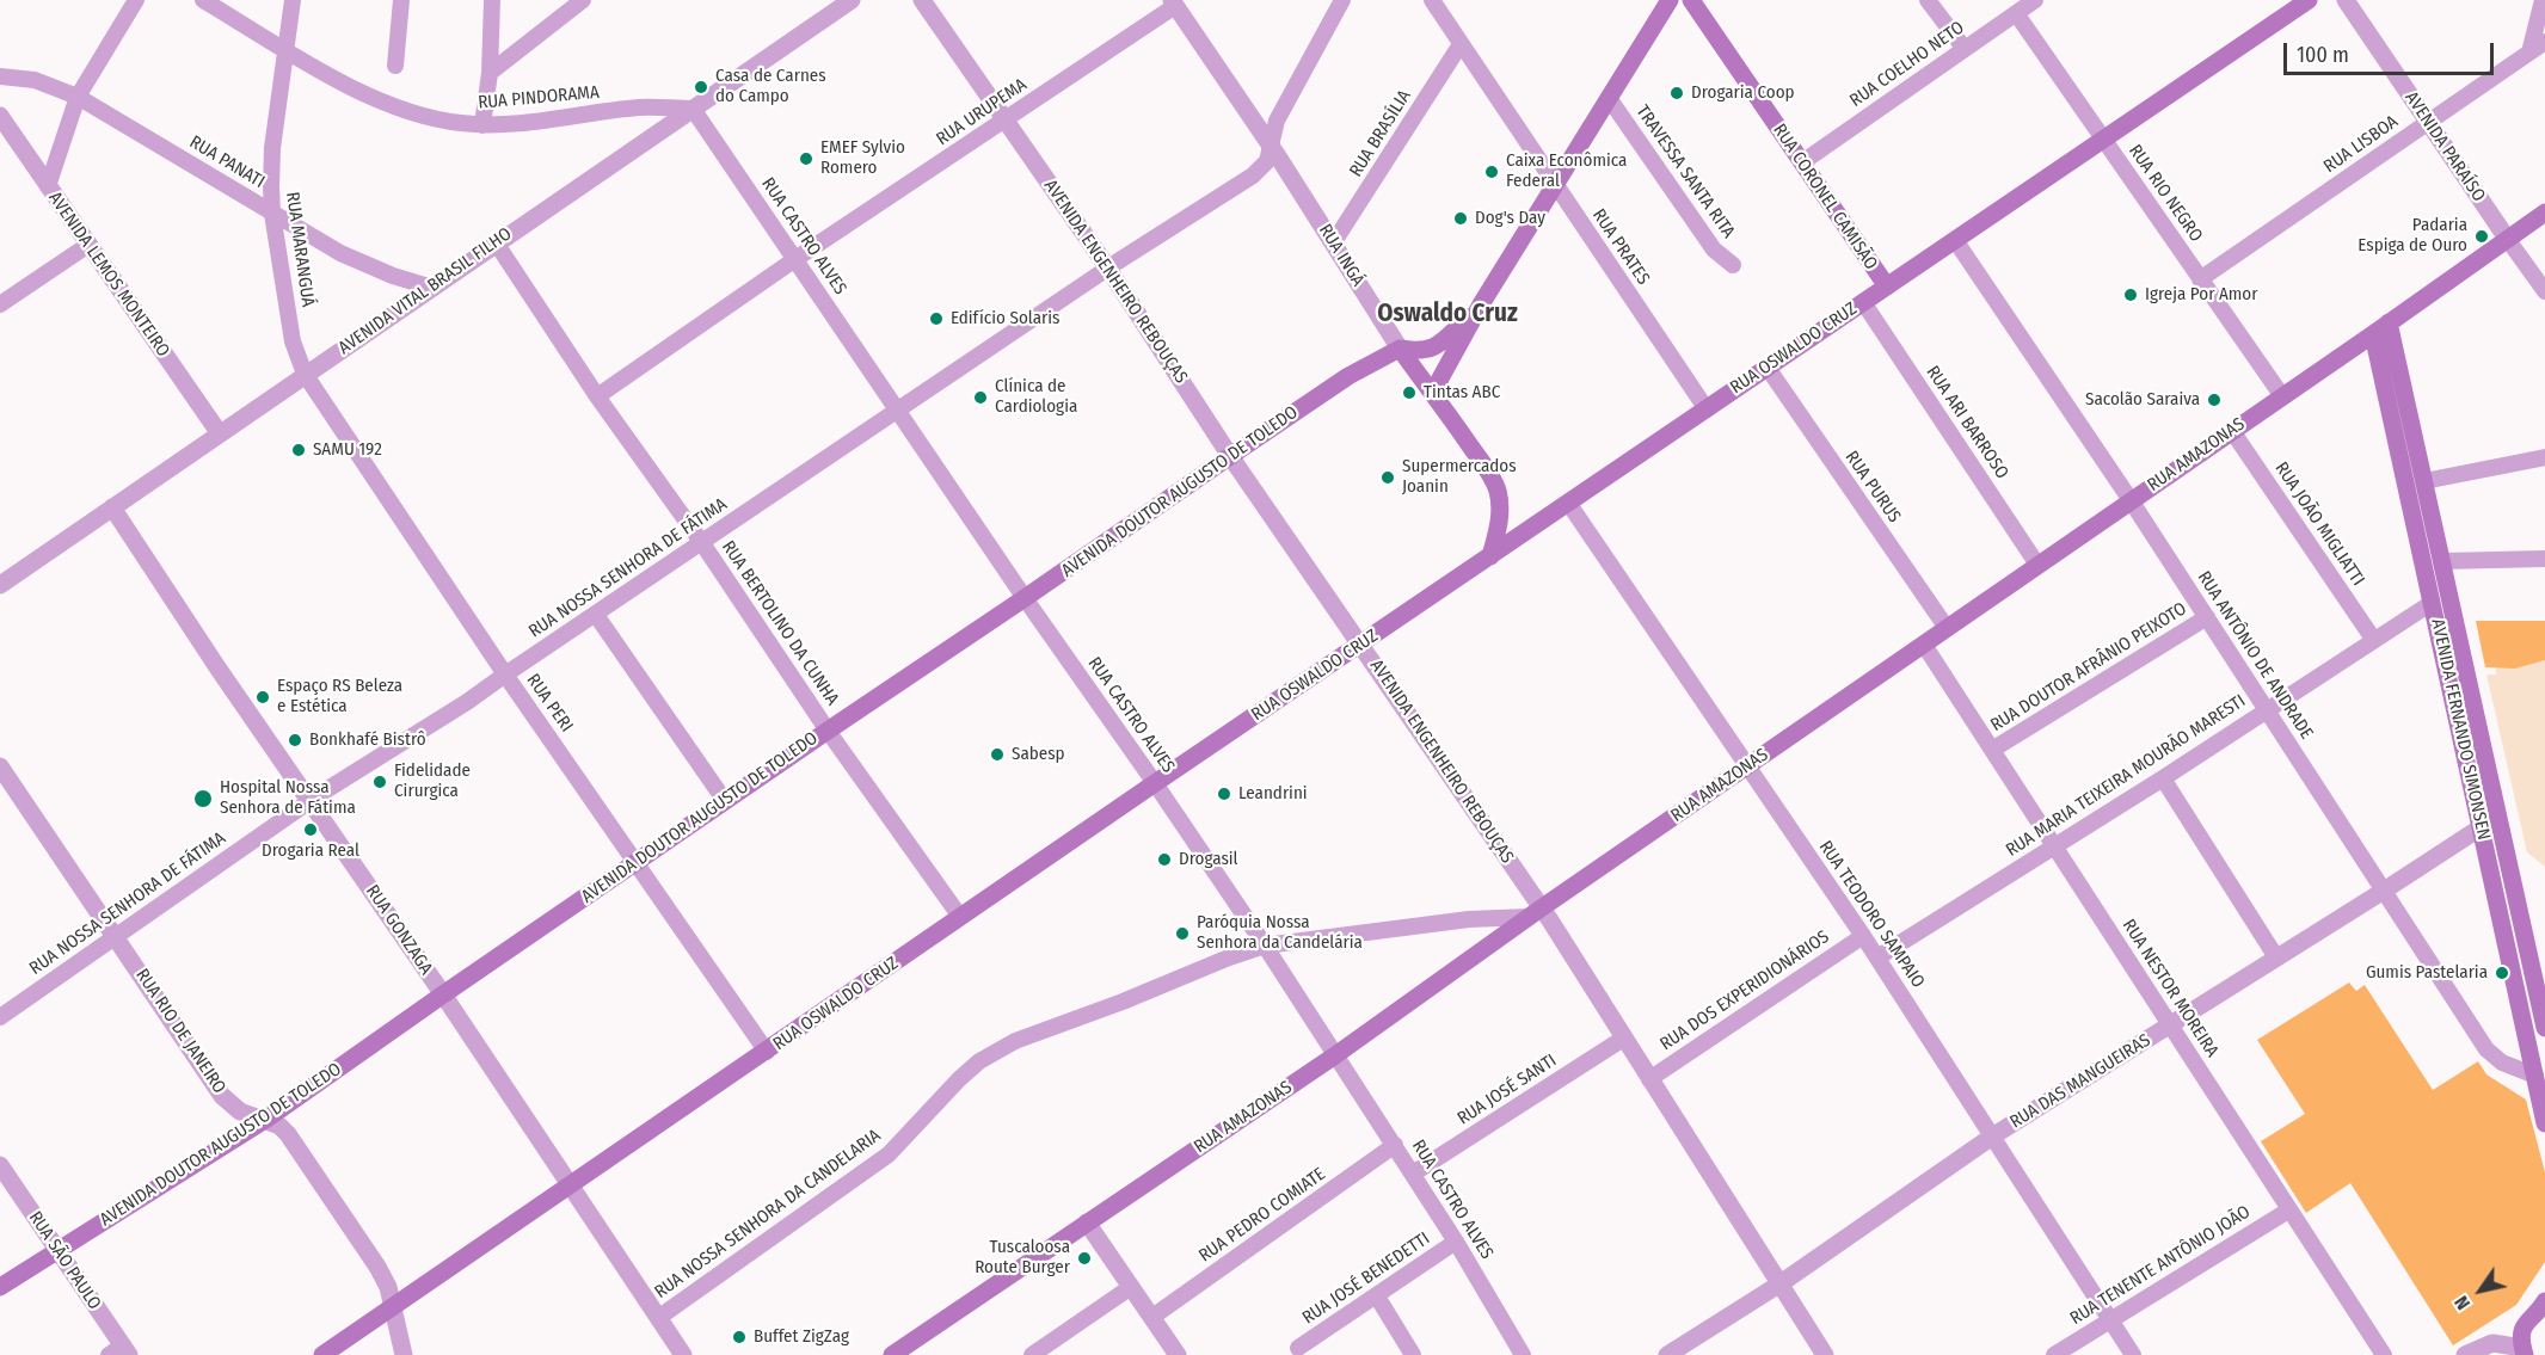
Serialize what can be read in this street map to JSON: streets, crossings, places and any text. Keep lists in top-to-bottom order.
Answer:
{
  "streets": {
    "main road": [
      "RUA CORONEL CAMISÃO",
      "RUA INGÁ",
      "RUA OSWALDO CRUZ",
      "RUA AMAZONAS",
      "AVENIDA DOUTOR AUGUSTO DE TOLEDO",
      "AVENIDA FERNANDO SIMONSEN"
    ],
    "street": [
      "RUA COELHO NETO",
      "RUA PINDORAMA",
      "RUA URUPEMA",
      "RUA BRASÍLIA",
      "RUA LISBOA",
      "AVENIDA PARAÍSO",
      "RUA PANATI",
      "TRAVESSA SANTA RITA",
      "RUA RIO NEGRO",
      "RUA CASTRO ALVES",
      "RUA PRATES",
      "RUA MARANGUÁ",
      "AVENIDA LEMOS MONTEIRO",
      "AVENIDA ENGENHEIRO REBOUÇAS",
      "AVENIDA VITAL BRASIL FILHO",
      "RUA ARI BARROSO",
      "RUA PURUS",
      "RUA JOÃO MIGLIATTI",
      "RUA NOSSA SENHORA DE FÁTIMA",
      "RUA BERTOLINO DA CUNHA",
      "RUA ANTÔNIO DE ANDRADE",
      "RUA DOUTOR AFRÂNIO PEIXOTO",
      "RUA PERI",
      "RUA MARIA TEIXEIRA MOURÃO MARESTI",
      "RUA TEODORO SAMPAIO",
      "RUA GONZAGA",
      "RUA NESTOR MOREIRA",
      "RUA DOS EXPERIDIONÁRIOS",
      "RUA RIO DE JANEIRO",
      "RUA DAS MANGUEIRAS",
      "RUA JOSÉ SANTI",
      "RUA NOSSA SENHORA DA CANDELARIA",
      "RUA PEDRO COMIATE",
      "RUA SÃO PAULO",
      "RUA TENENTE ANTÔNIO JOÃO",
      "RUA JOSÉ BENEDETTI"
    ]
  },
  "crossings": [
    ["RUA COELHO NETO", "RUA RIO NEGRO"],
    ["RUA COELHO NETO", "RUA CORONEL CAMISÃO"],
    ["RUA PINDORAMA", "RUA CASTRO ALVES"],
    ["RUA PINDORAMA", "RUA MARANGUÁ"],
    ["RUA PINDORAMA", "AVENIDA VITAL BRASIL FILHO"],
    ["RUA URUPEMA", "RUA CASTRO ALVES"],
    ["RUA URUPEMA", "RUA INGÁ"],
    ["RUA URUPEMA", "AVENIDA ENGENHEIRO REBOUÇAS"],
    ["RUA URUPEMA", "RUA BERTOLINO DA CUNHA"],
    ["RUA BRASÍLIA", "RUA PRATES"],
    ["RUA BRASÍLIA", "RUA INGÁ"],
    ["RUA LISBOA", "AVENIDA PARAÍSO"],
    ["RUA LISBOA", "RUA RIO NEGRO"],
    ["AVENIDA PARAÍSO", "RUA AMAZONAS"],
    ["RUA PANATI", "RUA MARANGUÁ"],
    ["RUA PANATI", "AVENIDA VITAL BRASIL FILHO"],
    ["RUA RIO NEGRO", "RUA OSWALDO CRUZ"],
    ["RUA RIO NEGRO", "RUA AMAZONAS"],
    ["RUA CORONEL CAMISÃO", "RUA OSWALDO CRUZ"],
    ["RUA CASTRO ALVES", "AVENIDA VITAL BRASIL FILHO"],
    ["RUA CASTRO ALVES", "RUA OSWALDO CRUZ"],
    ["RUA CASTRO ALVES", "RUA AMAZONAS"],
    ["RUA CASTRO ALVES", "AVENIDA DOUTOR AUGUSTO DE TOLEDO"],
    ["RUA CASTRO ALVES", "RUA NOSSA SENHORA DE FÁTIMA"],
    ["RUA CASTRO ALVES", "RUA JOSÉ SANTI"],
    ["RUA CASTRO ALVES", "RUA NOSSA SENHORA DA CANDELARIA"],
    ["RUA CASTRO ALVES", "RUA PEDRO COMIATE"],
    ["RUA CASTRO ALVES", "RUA JOSÉ BENEDETTI"],
    ["RUA PRATES", "RUA OSWALDO CRUZ"],
    ["RUA MARANGUÁ", "AVENIDA VITAL BRASIL FILHO"],
    ["RUA MARANGUÁ", "RUA PERI"],
    ["RUA INGÁ", "RUA OSWALDO CRUZ"],
    ["RUA INGÁ", "AVENIDA DOUTOR AUGUSTO DE TOLEDO"],
    ["RUA INGÁ", "RUA NOSSA SENHORA DE FÁTIMA"],
    ["AVENIDA LEMOS MONTEIRO", "AVENIDA VITAL BRASIL FILHO"],
    ["AVENIDA ENGENHEIRO REBOUÇAS", "RUA OSWALDO CRUZ"],
    ["AVENIDA ENGENHEIRO REBOUÇAS", "RUA AMAZONAS"],
    ["AVENIDA ENGENHEIRO REBOUÇAS", "AVENIDA DOUTOR AUGUSTO DE TOLEDO"],
    ["AVENIDA ENGENHEIRO REBOUÇAS", "RUA NOSSA SENHORA DE FÁTIMA"],
    ["AVENIDA ENGENHEIRO REBOUÇAS", "RUA DOS EXPERIDIONÁRIOS"],
    ["AVENIDA ENGENHEIRO REBOUÇAS", "RUA DAS MANGUEIRAS"],
    ["AVENIDA ENGENHEIRO REBOUÇAS", "RUA JOSÉ SANTI"],
    ["AVENIDA ENGENHEIRO REBOUÇAS", "RUA NOSSA SENHORA DA CANDELARIA"],
    ["AVENIDA VITAL BRASIL FILHO", "RUA BERTOLINO DA CUNHA"],
    ["AVENIDA VITAL BRASIL FILHO", "RUA PERI"],
    ["AVENIDA VITAL BRASIL FILHO", "RUA GONZAGA"],
    ["RUA OSWALDO CRUZ", "RUA ARI BARROSO"],
    ["RUA OSWALDO CRUZ", "RUA PURUS"],
    ["RUA OSWALDO CRUZ", "RUA BERTOLINO DA CUNHA"],
    ["RUA OSWALDO CRUZ", "RUA ANTÔNIO DE ANDRADE"],
    ["RUA OSWALDO CRUZ", "RUA PERI"],
    ["RUA OSWALDO CRUZ", "RUA TEODORO SAMPAIO"],
    ["RUA OSWALDO CRUZ", "RUA GONZAGA"],
    ["RUA OSWALDO CRUZ", "RUA RIO DE JANEIRO"],
    ["RUA ARI BARROSO", "RUA AMAZONAS"],
    ["RUA AMAZONAS", "RUA PURUS"],
    ["RUA AMAZONAS", "RUA JOÃO MIGLIATTI"],
    ["RUA AMAZONAS", "RUA ANTÔNIO DE ANDRADE"],
    ["RUA AMAZONAS", "AVENIDA FERNANDO SIMONSEN"],
    ["RUA AMAZONAS", "RUA TEODORO SAMPAIO"],
    ["RUA AMAZONAS", "RUA NESTOR MOREIRA"],
    ["RUA AMAZONAS", "RUA NOSSA SENHORA DA CANDELARIA"],
    ["AVENIDA DOUTOR AUGUSTO DE TOLEDO", "RUA BERTOLINO DA CUNHA"],
    ["AVENIDA DOUTOR AUGUSTO DE TOLEDO", "RUA PERI"],
    ["AVENIDA DOUTOR AUGUSTO DE TOLEDO", "RUA GONZAGA"],
    ["AVENIDA DOUTOR AUGUSTO DE TOLEDO", "RUA RIO DE JANEIRO"],
    ["AVENIDA DOUTOR AUGUSTO DE TOLEDO", "RUA SÃO PAULO"],
    ["RUA JOÃO MIGLIATTI", "RUA MARIA TEIXEIRA MOURÃO MARESTI"],
    ["RUA NOSSA SENHORA DE FÁTIMA", "RUA BERTOLINO DA CUNHA"],
    ["RUA NOSSA SENHORA DE FÁTIMA", "RUA PERI"],
    ["RUA NOSSA SENHORA DE FÁTIMA", "RUA GONZAGA"],
    ["RUA NOSSA SENHORA DE FÁTIMA", "RUA RIO DE JANEIRO"],
    ["RUA ANTÔNIO DE ANDRADE", "RUA DOUTOR AFRÂNIO PEIXOTO"],
    ["RUA ANTÔNIO DE ANDRADE", "AVENIDA FERNANDO SIMONSEN"],
    ["RUA ANTÔNIO DE ANDRADE", "RUA MARIA TEIXEIRA MOURÃO MARESTI"],
    ["RUA ANTÔNIO DE ANDRADE", "RUA DAS MANGUEIRAS"],
    ["RUA DOUTOR AFRÂNIO PEIXOTO", "RUA NESTOR MOREIRA"],
    ["AVENIDA FERNANDO SIMONSEN", "RUA MARIA TEIXEIRA MOURÃO MARESTI"],
    ["AVENIDA FERNANDO SIMONSEN", "RUA DAS MANGUEIRAS"],
    ["RUA MARIA TEIXEIRA MOURÃO MARESTI", "RUA TEODORO SAMPAIO"],
    ["RUA MARIA TEIXEIRA MOURÃO MARESTI", "RUA NESTOR MOREIRA"],
    ["RUA TEODORO SAMPAIO", "RUA DOS EXPERIDIONÁRIOS"],
    ["RUA TEODORO SAMPAIO", "RUA DAS MANGUEIRAS"],
    ["RUA TEODORO SAMPAIO", "RUA TENENTE ANTÔNIO JOÃO"],
    ["RUA GONZAGA", "RUA NOSSA SENHORA DA CANDELARIA"],
    ["RUA NESTOR MOREIRA", "RUA DAS MANGUEIRAS"],
    ["RUA NESTOR MOREIRA", "RUA TENENTE ANTÔNIO JOÃO"]
  ],
  "districts": ["Oswaldo Cruz"],
  "places": [
    "Casa de Carnes do Campo",
    "Drogaria Coop",
    "EMEF Sylvio Romero",
    "Caixa Econômica Federal",
    "Dog's Day",
    "Padaria Espiga de Ouro",
    "Igreja Por Amor",
    "Edifício Solaris",
    "Tintas ABC",
    "Clínica de Cardiologia",
    "Sacolão Saraiva",
    "SAMU 192",
    "Supermercados Joanin",
    "Espaço RS Beleza e Estética",
    "Bonkhafé Bistrô",
    "Sabesp",
    "Fidelidade Cirurgica",
    "Leandrini",
    "Hospital Nossa Senhora de Fátima",
    "Drogaria Real",
    "Drogasil",
    "Paróquia Nossa Senhora da Candelária",
    "Gumis Pastelaria",
    "Tuscaloosa Route Burger",
    "Buffet ZigZag"
  ],
  "scale_bar": "100 m",
  "north": "bottom left"
}
